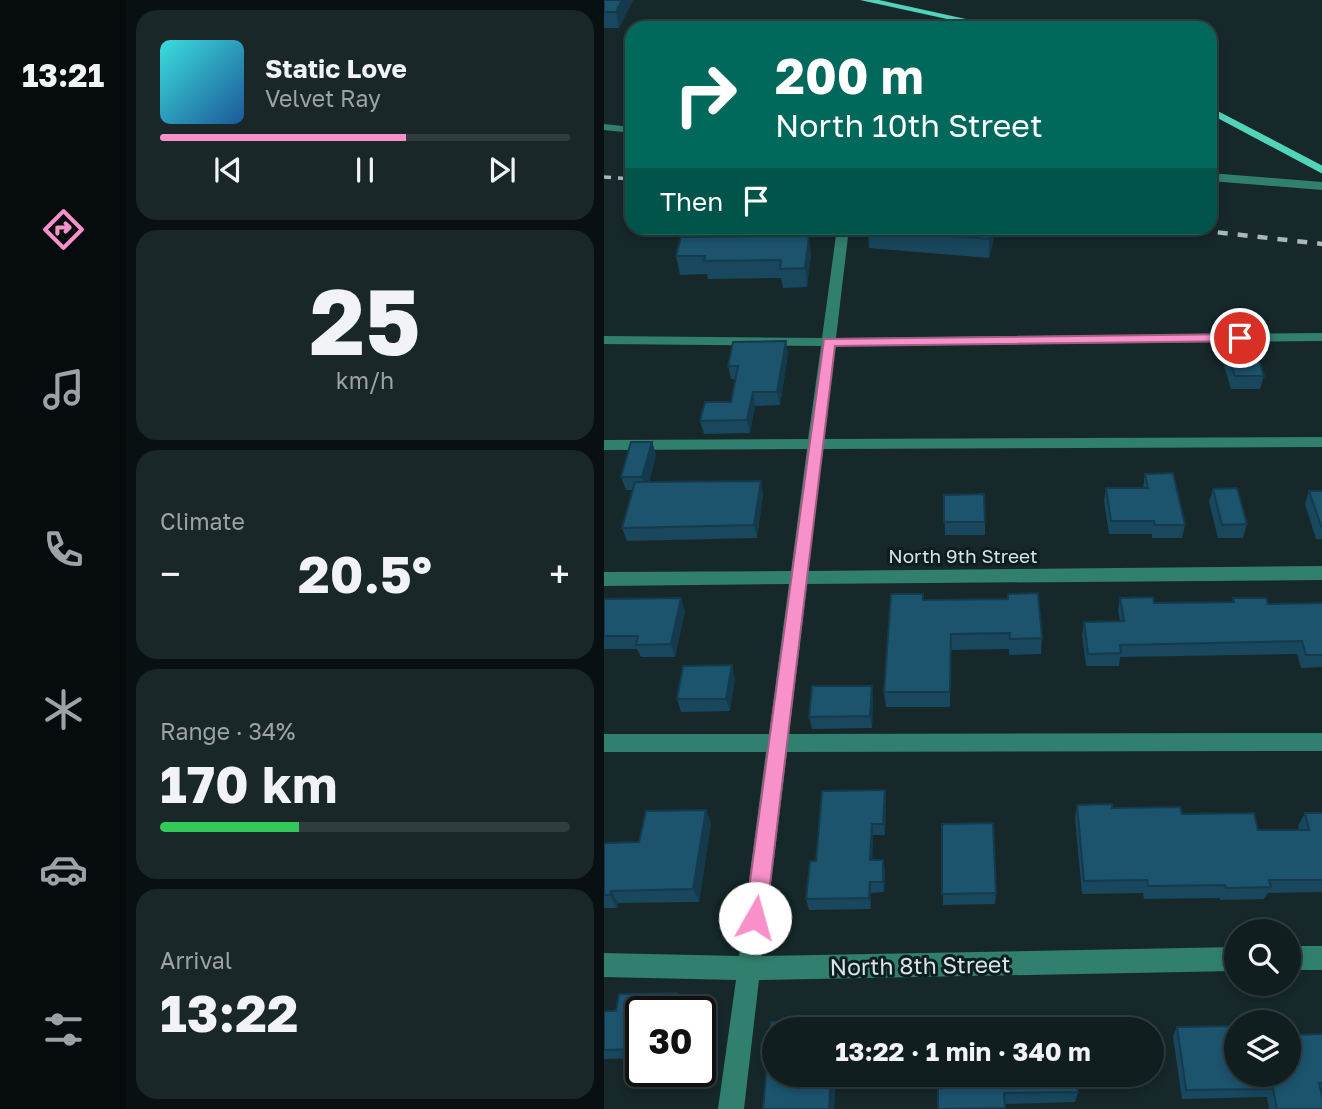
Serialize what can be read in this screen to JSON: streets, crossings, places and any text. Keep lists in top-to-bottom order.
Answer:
{
  "streets": {
    "street": ["North 9th Street", "North 8th Street"]
  },
  "page": {
    "tabs": "13:21",
    "turn": ["200 m", "North 10th Street"],
    "song": ["Static Love", "Velvet Ray"],
    "then": "Then",
    "tile": [
      ["25", "km/h"],
      "Climate",
      ["Range · 34%", "170 km"],
      ["Arrival", "13:22"]
    ],
    "heat": ["−", "20.5°", "+"],
    "limit": "30",
    "trip": "13:22 · 1 min · 340 m"
  }
}
